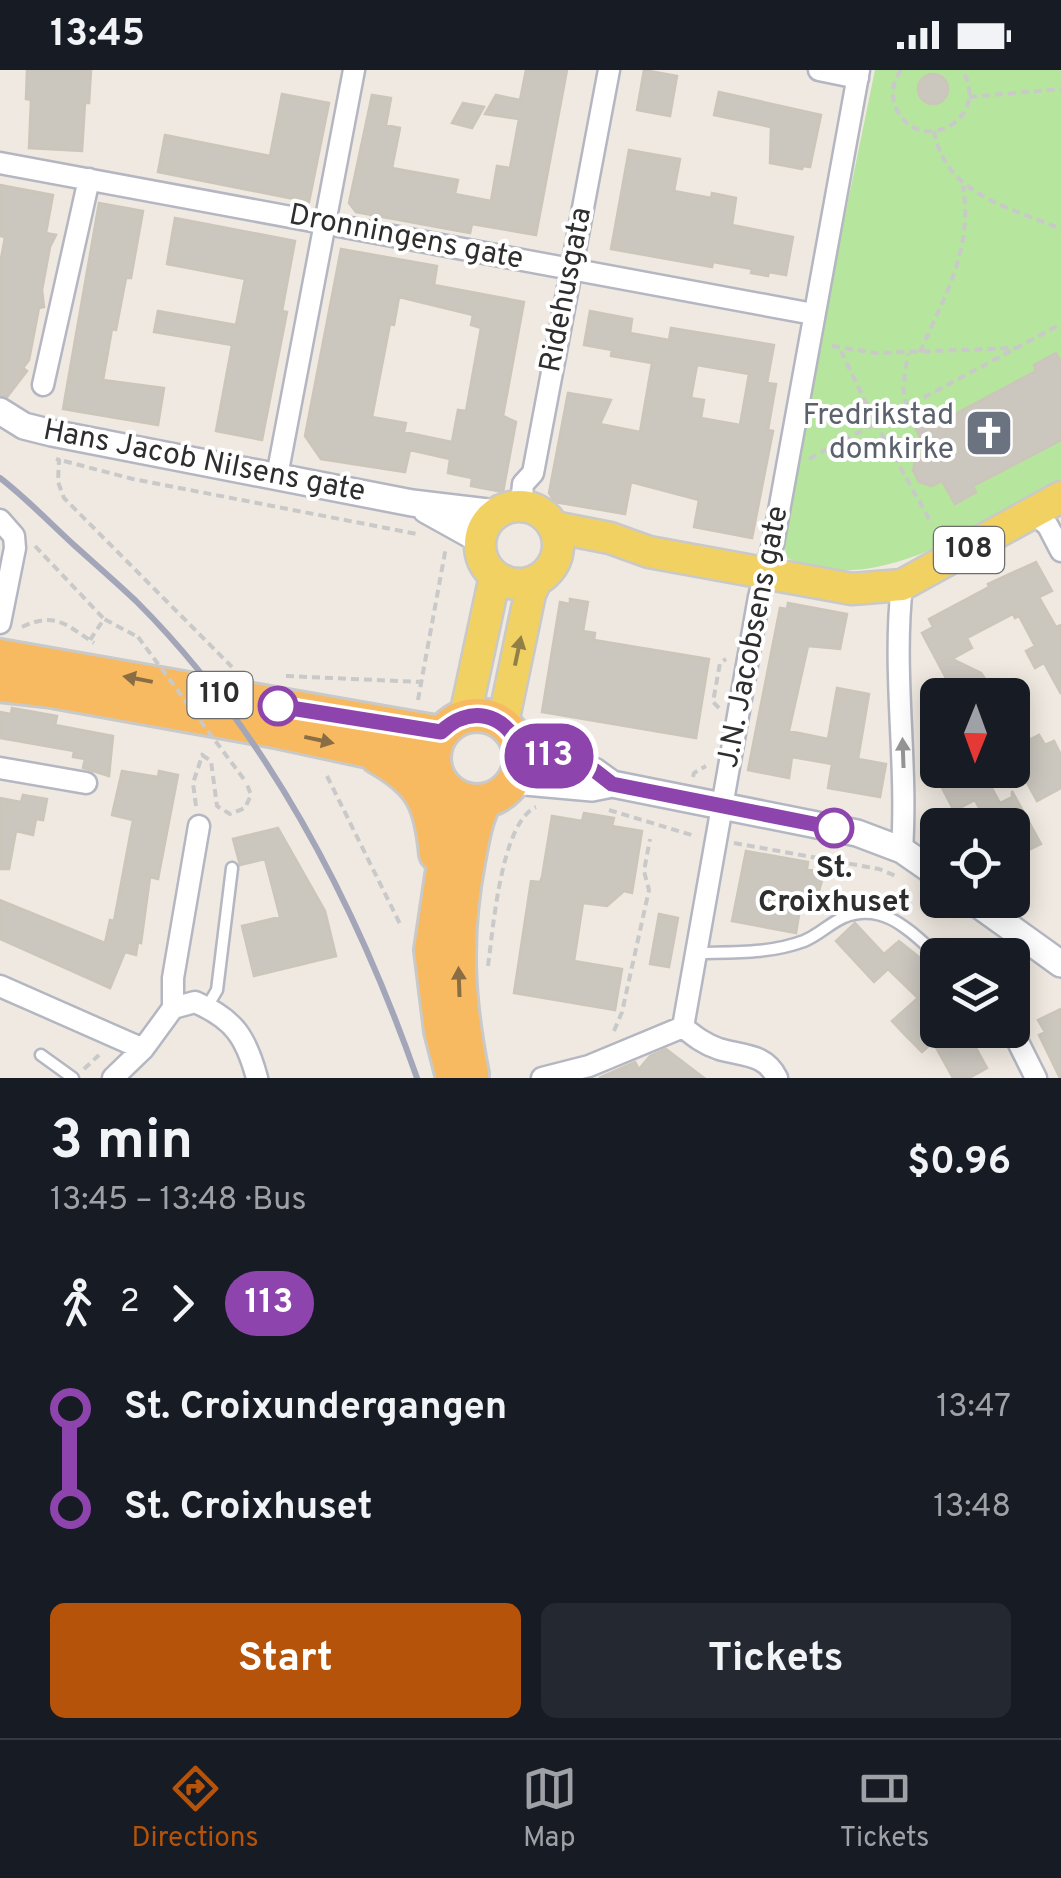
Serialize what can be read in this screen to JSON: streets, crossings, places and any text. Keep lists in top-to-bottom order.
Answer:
{
  "streets": {
    "highway": ["110"],
    "main road": ["108"],
    "street": [
      "Dronningens gate",
      "Ridehusgata",
      "Hans Jacob Nilsens gate",
      "J.N. Jacobsens gate"
    ]
  },
  "crossings": [
    ["Dronningens gate", "Ridehusgata"],
    ["Dronningens gate", "J.N. Jacobsens gate"],
    ["Ridehusgata", "Hans Jacob Nilsens gate"],
    ["Ridehusgata", "108"],
    ["Hans Jacob Nilsens gate", "108"],
    ["108", "J.N. Jacobsens gate"]
  ],
  "places": {
    "church": ["Fredrikstad domkirke"],
    "other": ["St. Croixhuset"]
  },
  "lines": ["bus line 113"],
  "north": "bottom",
  "page": {
    "status": "13:45",
    "on_map": "113",
    "heading": ["3 min", "13:45 – 13:48 · Bus", "$0.96"],
    "legs": ["2", "113"],
    "list": [
      {
        "name": "St. Croixundergangen",
        "value": "13:47"
      },
      {
        "name": "St. Croixhuset",
        "value": "13:48"
      }
    ],
    "buttons": ["Start", "Tickets"],
    "tabs": ["Directions", "Map", "Tickets"]
  }
}
